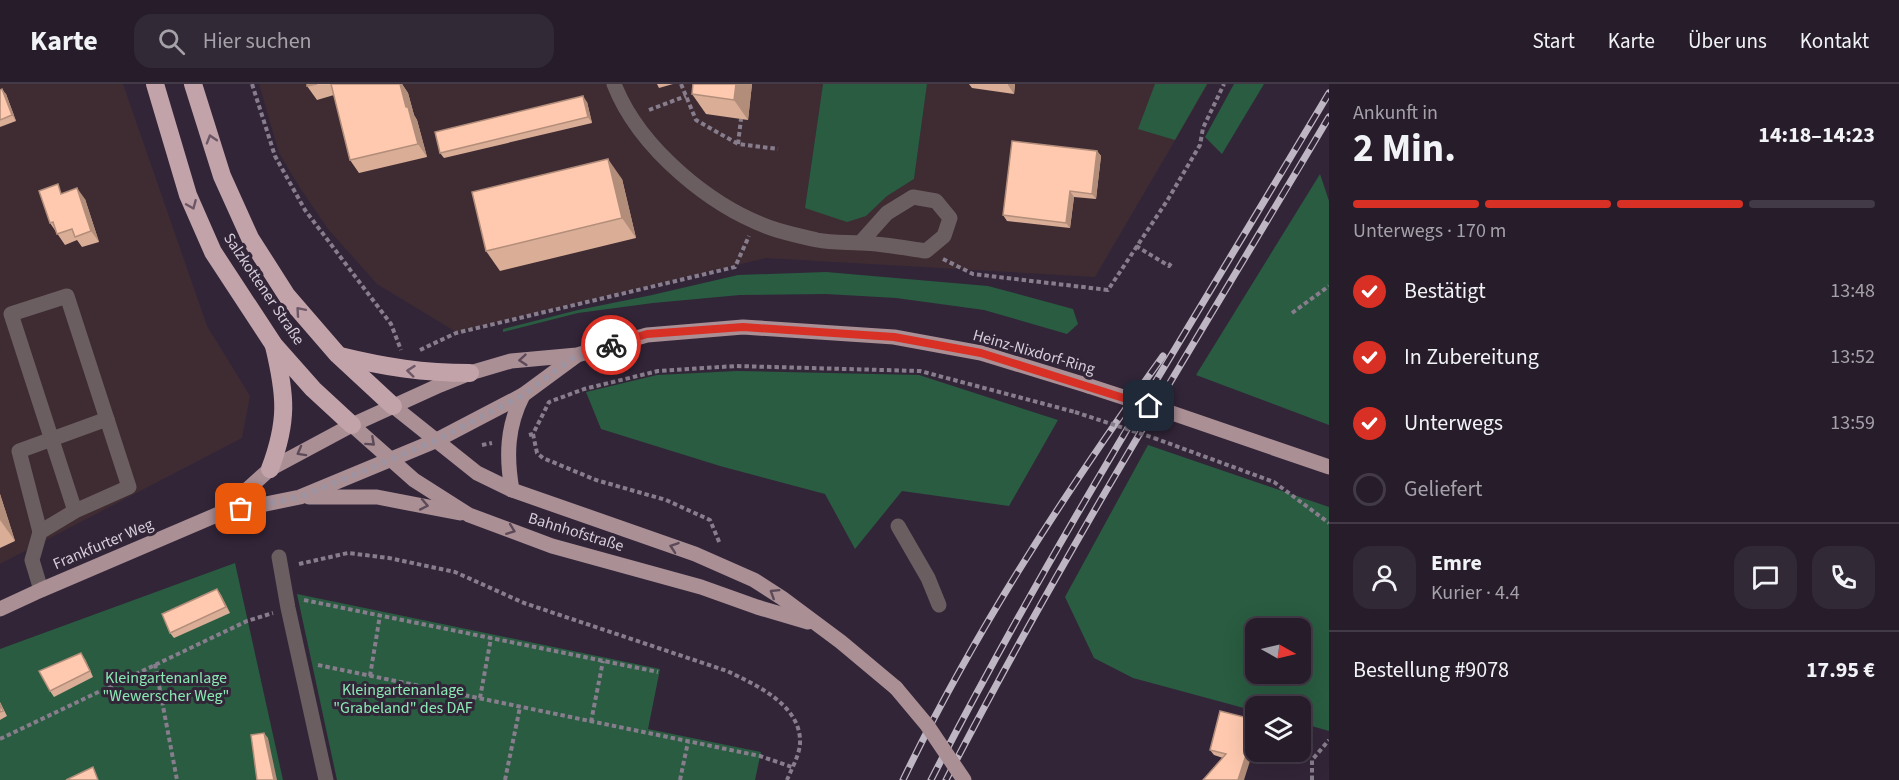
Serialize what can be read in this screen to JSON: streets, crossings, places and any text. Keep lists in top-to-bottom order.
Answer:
{
  "streets": {
    "highway": ["Salzkottener Straße"],
    "main road": ["Heinz-Nixdorf-Ring", "Bahnhofstraße", "Frankfurter Weg"]
  },
  "crossings": [
    ["Salzkottener Straße", "Heinz-Nixdorf-Ring"],
    ["Salzkottener Straße", "Bahnhofstraße"],
    ["Salzkottener Straße", "Frankfurter Weg"],
    ["Heinz-Nixdorf-Ring", "Bahnhofstraße"],
    ["Heinz-Nixdorf-Ring", "Frankfurter Weg"],
    ["Bahnhofstraße", "Frankfurter Weg"]
  ],
  "parks": ["Kleingartenanlage \"Wewerscher Weg\"", "Kleingartenanlage \"Grabeland\" des DAF"],
  "north": "right",
  "page": {
    "header": "Karte",
    "search": "Hier suchen",
    "nav": [
      "Start",
      "Karte",
      "Über uns",
      "Kontakt"
    ],
    "heading": ["2 Min.", "Ankunft in", "14:18–14:23"],
    "panel": [
      "Emre",
      "Kurier · 4.4",
      "Bestellung #9078",
      "17.95 €"
    ],
    "bar": "Unterwegs · 170 m",
    "list": [
      ["Bestätigt", "13:48"],
      ["In Zubereitung", "13:52"],
      ["Unterwegs", "13:59"],
      "Geliefert"
    ]
  }
}
